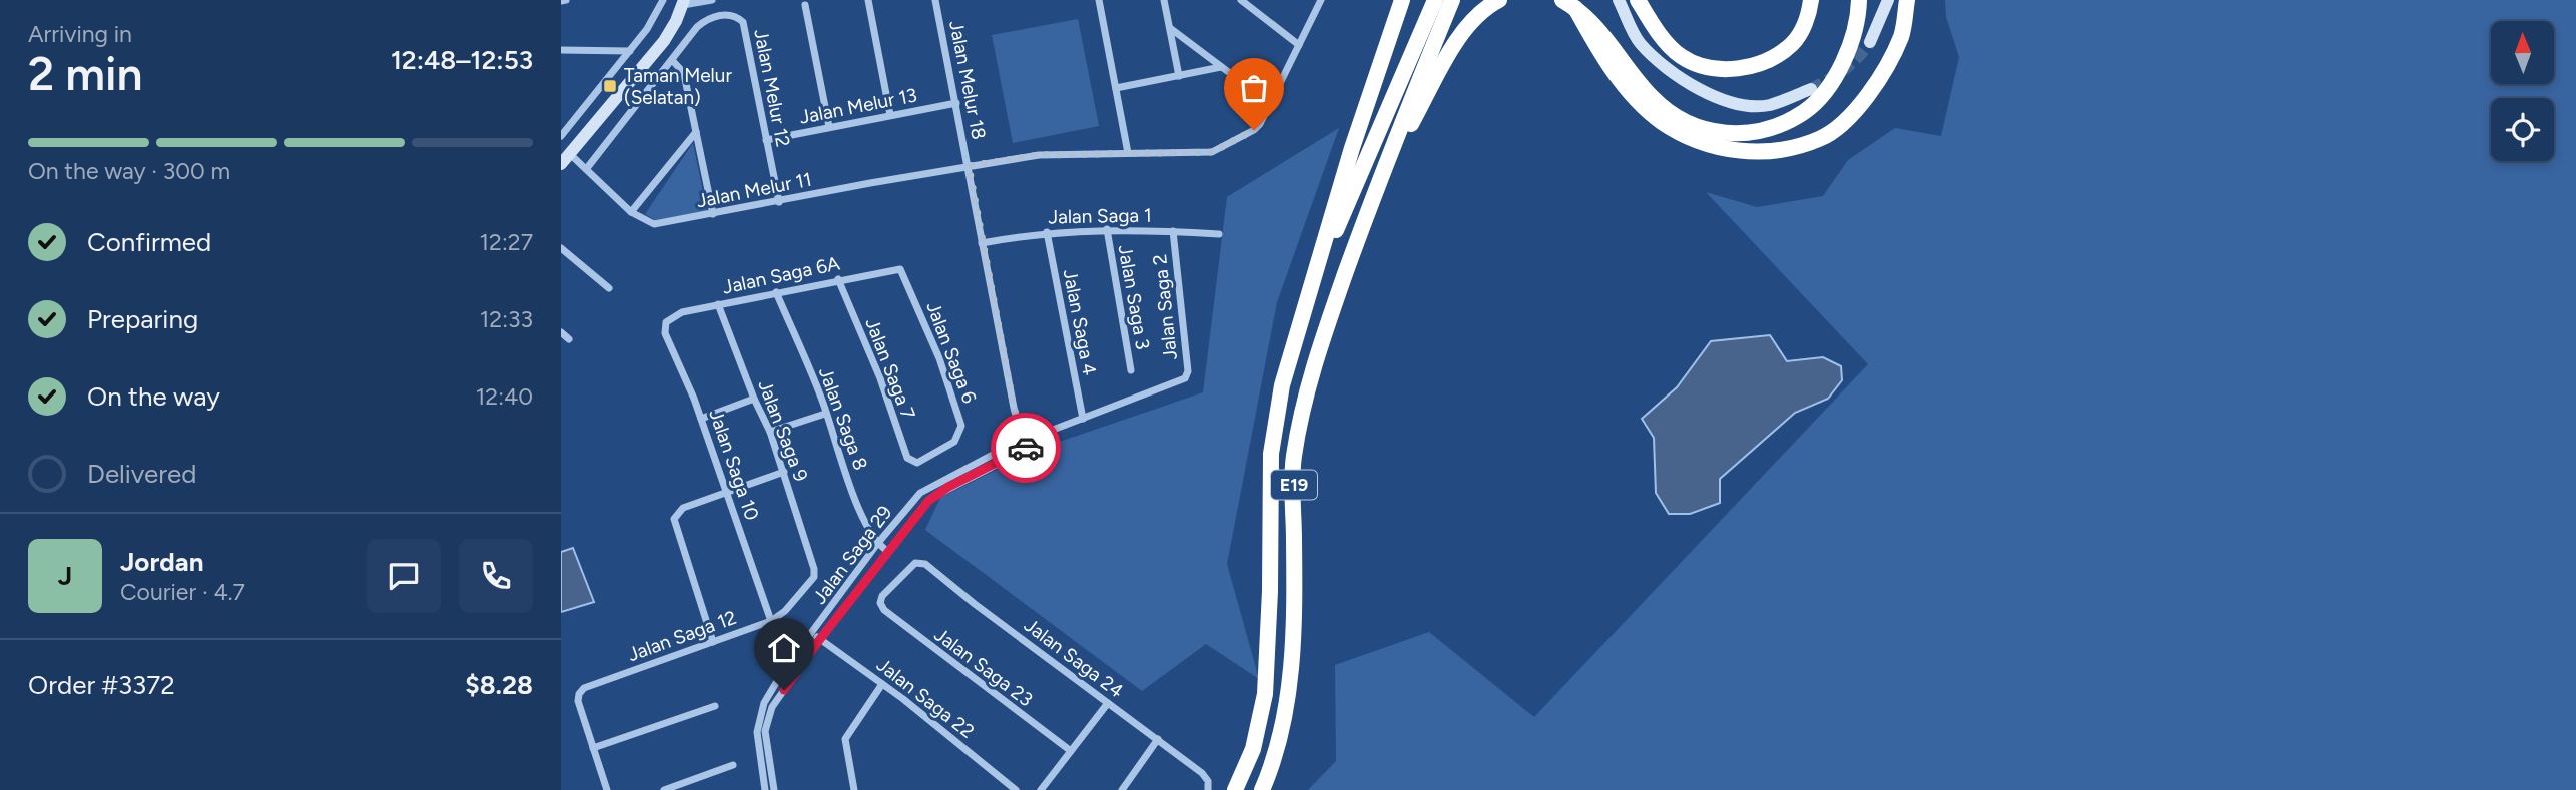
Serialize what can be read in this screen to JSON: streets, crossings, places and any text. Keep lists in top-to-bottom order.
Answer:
{
  "streets": {
    "highway": ["E19"],
    "street": [
      "Jalan Melur 18",
      "Jalan Melur 12",
      "Jalan Melur 13",
      "Jalan Melur 11",
      "Jalan Saga 1",
      "Jalan Saga 6A",
      "Jalan Saga 3",
      "Jalan Saga 2",
      "Jalan Saga 4",
      "Jalan Saga 6",
      "Jalan Saga 7",
      "Jalan Saga 8",
      "Jalan Saga 9",
      "Jalan Saga 10",
      "Jalan Saga 29",
      "Jalan Saga 12",
      "Jalan Saga 24",
      "Jalan Saga 23",
      "Jalan Saga 22"
    ]
  },
  "crossings": [
    ["Jalan Melur 18", "Jalan Melur 13"],
    ["Jalan Melur 18", "Jalan Melur 11"],
    ["Jalan Melur 18", "Jalan Saga 1"],
    ["Jalan Melur 18", "Jalan Saga 29"],
    ["Jalan Melur 12", "Jalan Melur 13"],
    ["Jalan Melur 12", "Jalan Melur 11"],
    ["Jalan Saga 1", "Jalan Saga 3"],
    ["Jalan Saga 1", "Jalan Saga 2"],
    ["Jalan Saga 1", "Jalan Saga 4"],
    ["Jalan Saga 6A", "Jalan Saga 6"],
    ["Jalan Saga 6A", "Jalan Saga 7"],
    ["Jalan Saga 6A", "Jalan Saga 8"],
    ["Jalan Saga 6A", "Jalan Saga 9"],
    ["Jalan Saga 6A", "Jalan Saga 10"],
    ["Jalan Saga 2", "Jalan Saga 29"],
    ["Jalan Saga 4", "Jalan Saga 29"],
    ["Jalan Saga 6", "Jalan Saga 7"],
    ["Jalan Saga 8", "Jalan Saga 29"],
    ["Jalan Saga 9", "Jalan Saga 12"],
    ["Jalan Saga 10", "Jalan Saga 12"],
    ["Jalan Saga 29", "Jalan Saga 22"],
    ["Jalan Saga 24", "Jalan Saga 23"]
  ],
  "places": {
    "transit": ["Taman Melur (Selatan)"]
  },
  "north": "top",
  "page": {
    "heading": ["2 min", "Arriving in", "12:48–12:53"],
    "panel": [
      "Jordan",
      "Courier · 4.7",
      "Order #3372",
      "$8.28"
    ],
    "bar": "On the way · 300 m",
    "list": [
      ["Confirmed", "12:27"],
      ["Preparing", "12:33"],
      ["On the way", "12:40"],
      "Delivered"
    ],
    "round": "J"
  }
}
